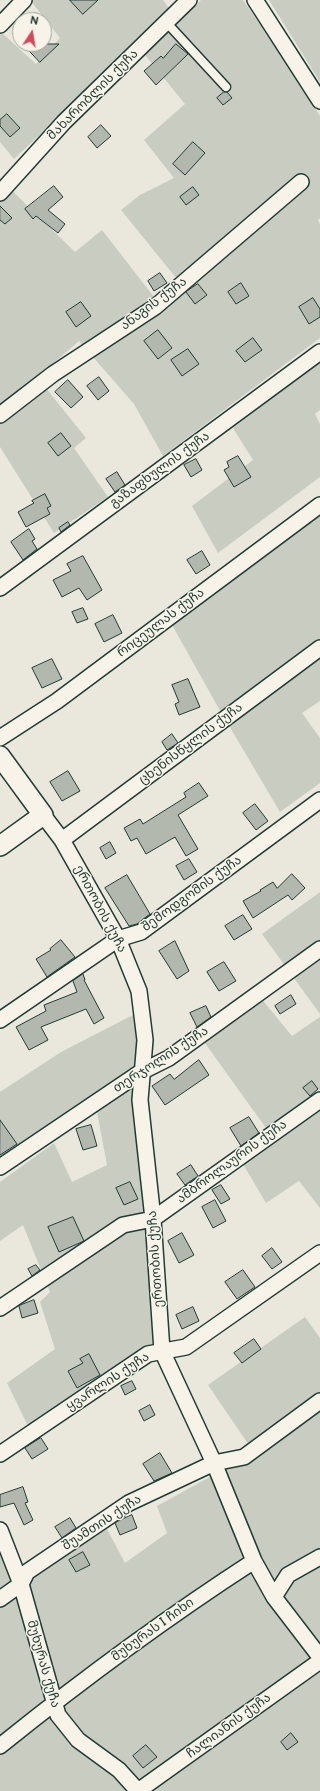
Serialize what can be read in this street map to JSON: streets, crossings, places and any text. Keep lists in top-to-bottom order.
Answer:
{
  "streets": {
    "street": [
      "მახარობლის ქუჩა",
      "ანაგის ქუჩა",
      "გაზაფხულის ქუჩა",
      "რიცეულას ქუჩა",
      "ცხენისწყლის ქუჩა",
      "შემოდგომის ქუჩა",
      "ერთობის ქუჩა",
      "თერჯოლის ქუჩა",
      "ამბროლაურის ქუჩა",
      "ყვარლის ქუჩა",
      "შუამთის ქუჩა",
      "მუხურას I ჩიხი",
      "მუხურას ქუჩა",
      "ჩალიანის ქუჩა"
    ]
  },
  "crossings": [
    ["ცხენისწყლის ქუჩა", "ერთობის ქუჩა"],
    ["შემოდგომის ქუჩა", "ერთობის ქუჩა"],
    ["ერთობის ქუჩა", "თერჯოლის ქუჩა"],
    ["ერთობის ქუჩა", "ამბროლაურის ქუჩა"],
    ["ერთობის ქუჩა", "ყვარლის ქუჩა"],
    ["ერთობის ქუჩა", "შუამთის ქუჩა"],
    ["ერთობის ქუჩა", "მუხურას I ჩიხი"],
    ["შუამთის ქუჩა", "მუხურას ქუჩა"],
    ["მუხურას I ჩიხი", "მუხურას ქუჩა"],
    ["მუხურას ქუჩა", "ჩალიანის ქუჩა"]
  ],
  "north": "top"
}
